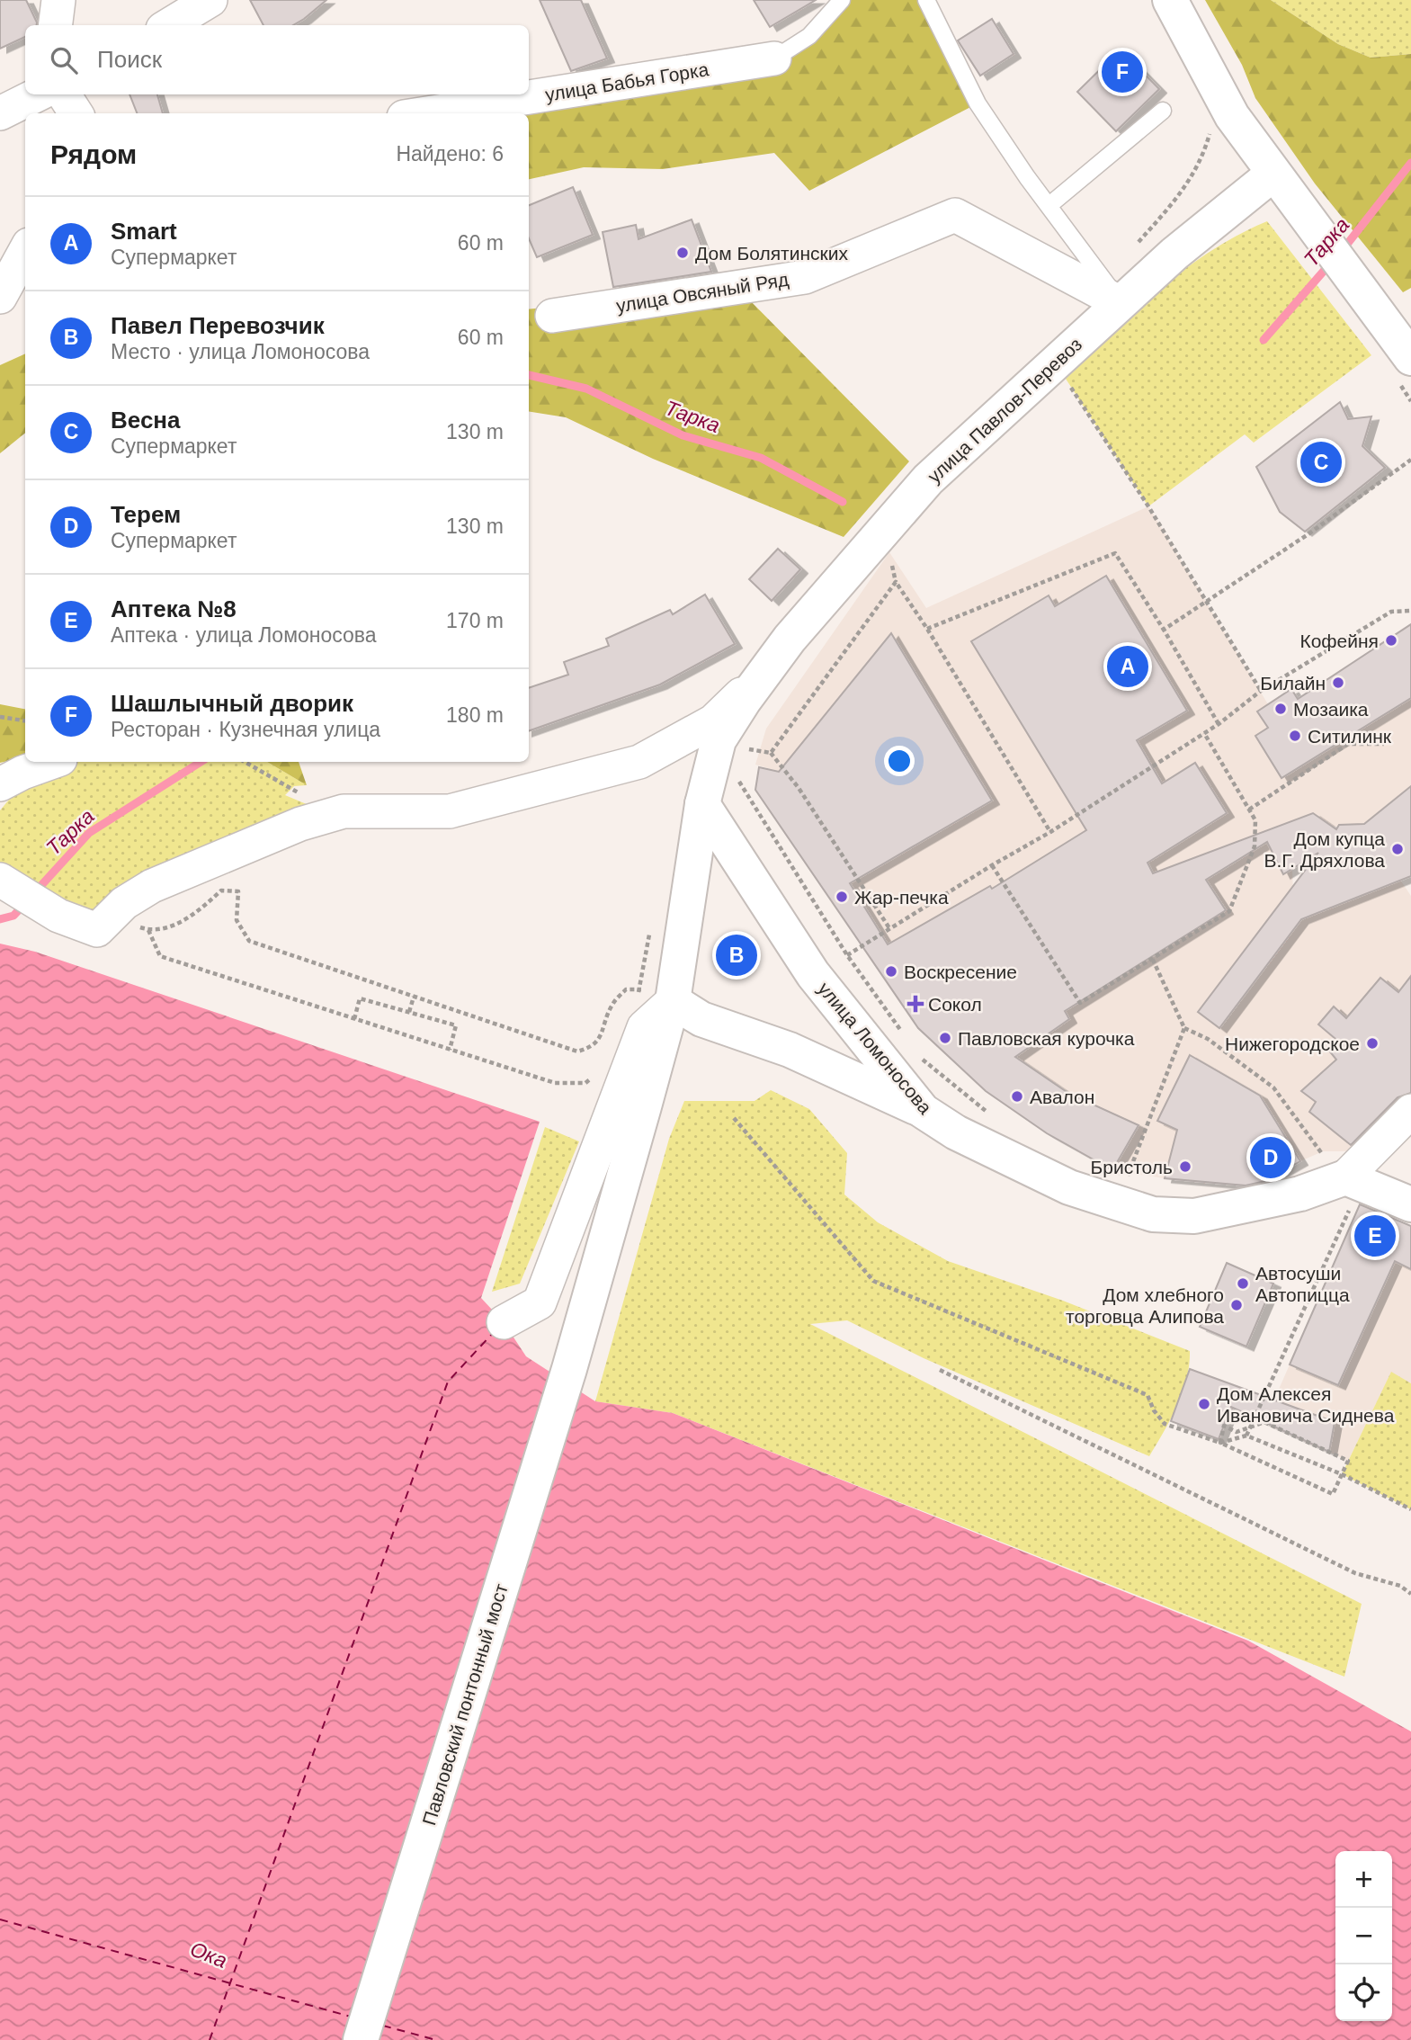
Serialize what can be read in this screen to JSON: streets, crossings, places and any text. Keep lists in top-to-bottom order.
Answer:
{
  "streets": {
    "main road": ["улица Павлов-Перевоз", "улица Ломоносова", "Павловский понтонный мост"],
    "street": ["улица Бабья Горка", "улица Овсяный Ряд"]
  },
  "crossings": [
    ["улица Овсяный Ряд", "улица Павлов-Перевоз"],
    ["улица Павлов-Перевоз", "улица Ломоносова"],
    ["улица Павлов-Перевоз", "Павловский понтонный мост"]
  ],
  "water": ["Тарка", "Ока"],
  "places": {
    "other": [
      "Дом Болятинских",
      "Кофейня",
      "Билайн",
      "Мозаика",
      "Ситилинк",
      "Дом купца В.Г. Дряхлова",
      "Жар-печка",
      "Воскресение",
      "Павловская курочка",
      "Нижегородское",
      "Авалон",
      "Бристоль",
      "Автосуши Автопицца",
      "Дом хлебного торговца Алипова",
      "Дом Алексея Ивановича Сиднева"
    ],
    "health": ["Сокол"]
  },
  "page": {
    "search": "Поиск",
    "pins": [
      "F",
      "C",
      "A",
      "B",
      "D",
      "E"
    ],
    "heading": ["Рядом", "Найдено: 6"],
    "list": [
      {
        "mark": "A",
        "name": "Smart",
        "note": "Супермаркет",
        "value": "60 m"
      },
      {
        "mark": "B",
        "name": "Павел Перевозчик",
        "note": "Место · улица Ломоносова",
        "value": "60 m"
      },
      {
        "mark": "C",
        "name": "Весна",
        "note": "Супермаркет",
        "value": "130 m"
      },
      {
        "mark": "D",
        "name": "Терем",
        "note": "Супермаркет",
        "value": "130 m"
      },
      {
        "mark": "E",
        "name": "Аптека №8",
        "note": "Аптека · улица Ломоносова",
        "value": "170 m"
      },
      {
        "mark": "F",
        "name": "Шашлычный дворик",
        "note": "Ресторан · Кузнечная улица",
        "value": "180 m"
      }
    ],
    "map_buttons": ["+", "−"]
  }
}
